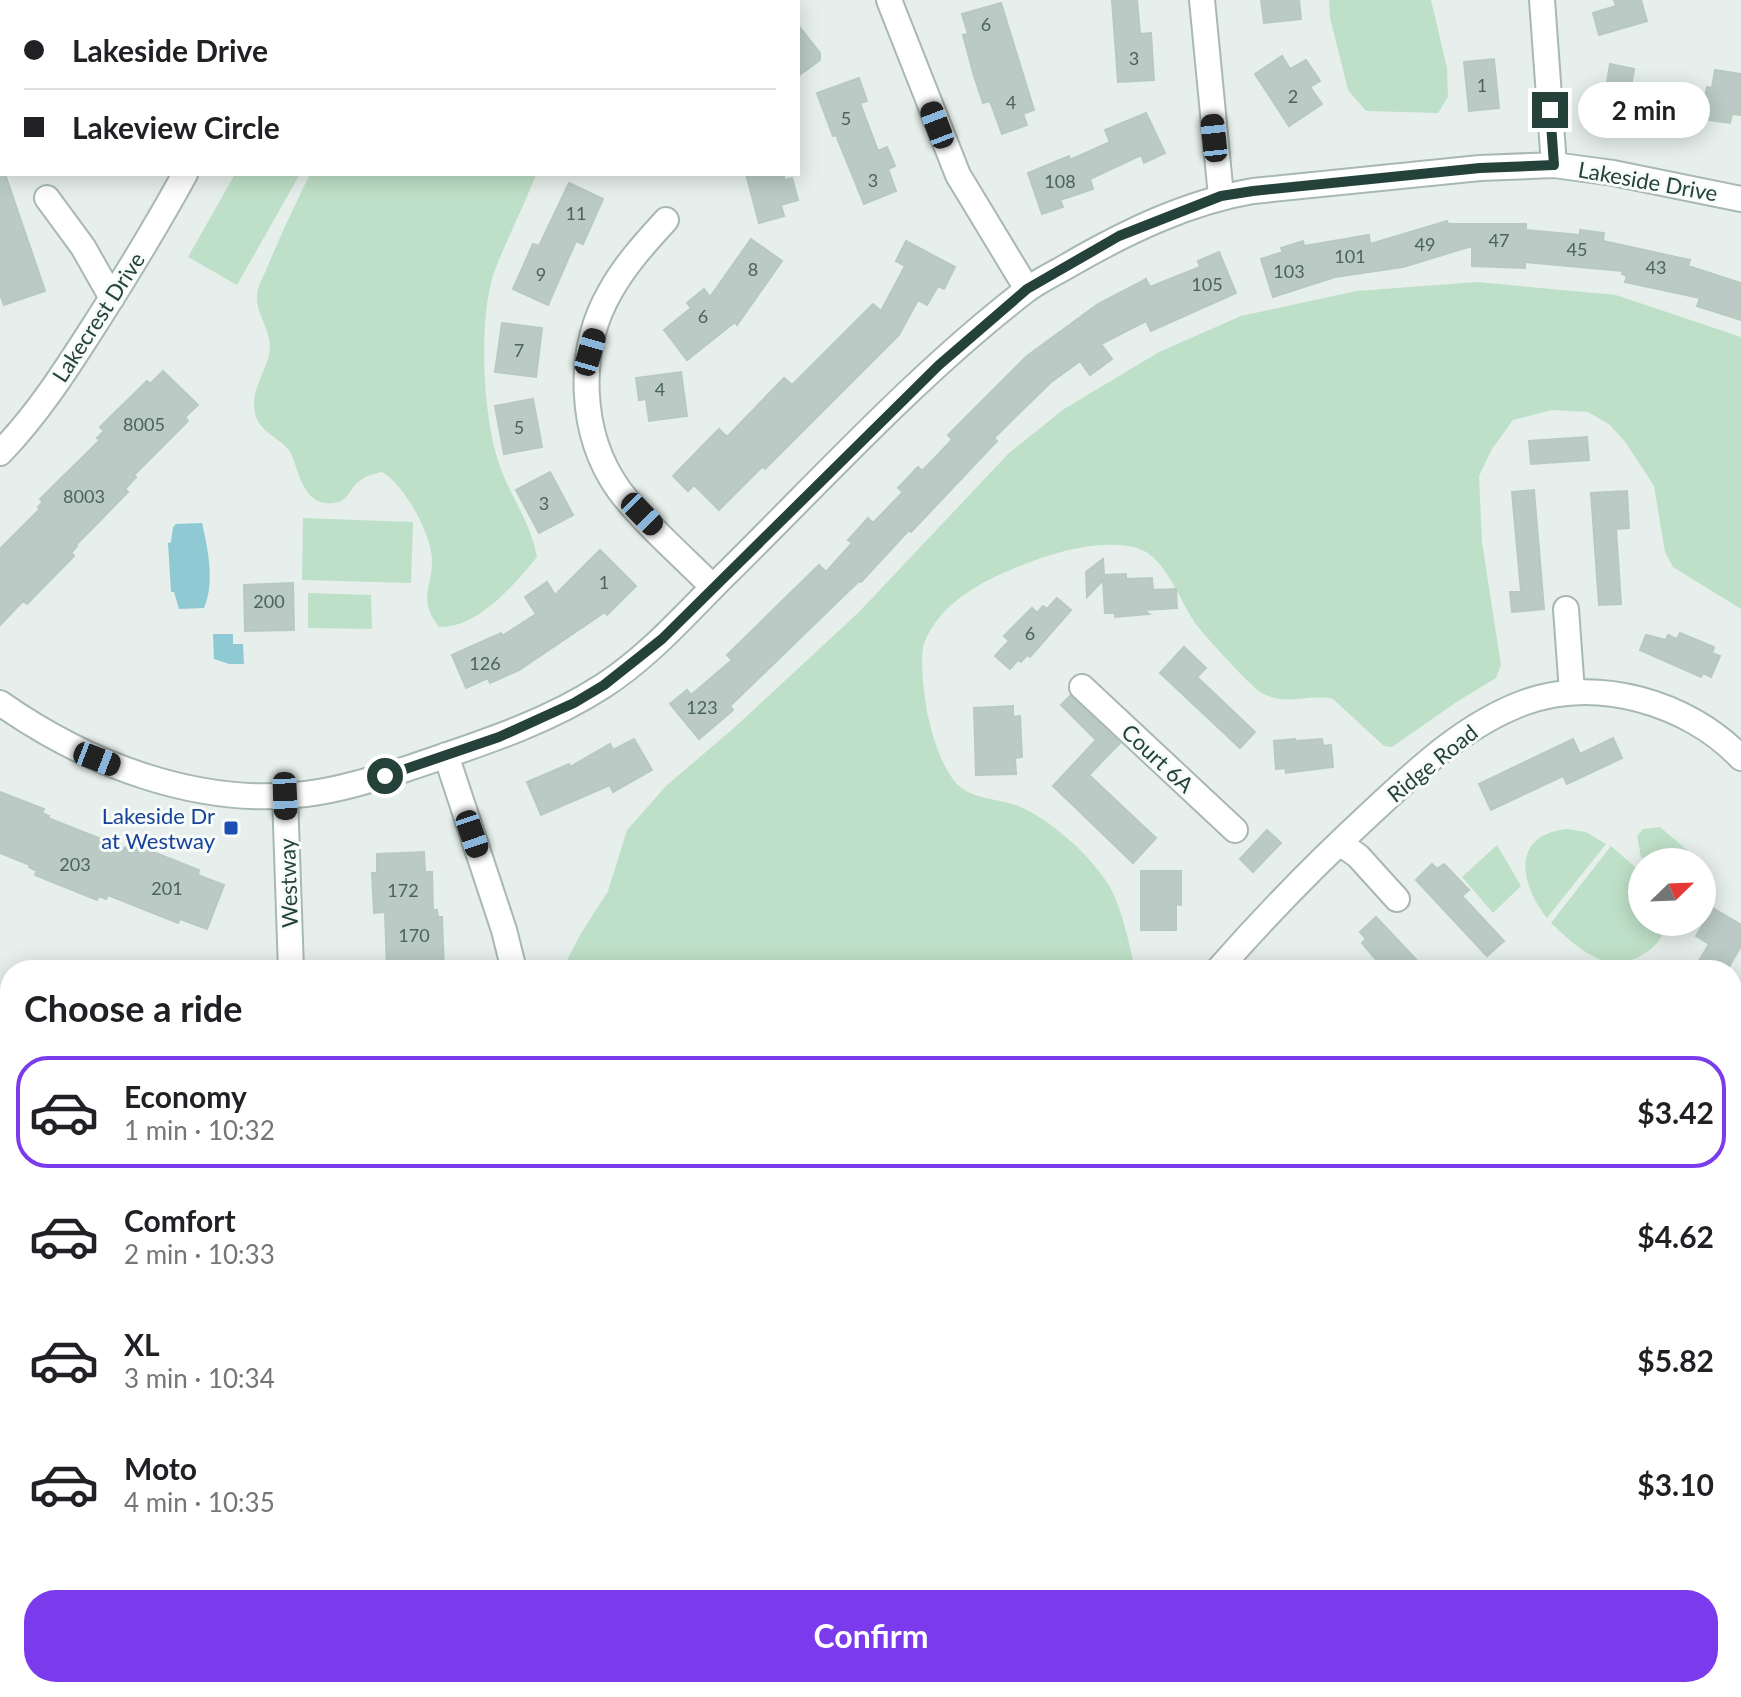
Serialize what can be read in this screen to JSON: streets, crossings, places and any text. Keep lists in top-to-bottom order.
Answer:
{
  "streets": {
    "street": [
      "Lakeside Drive",
      "Lakecrest Drive",
      "Court 6A",
      "Ridge Road",
      "Westway"
    ]
  },
  "crossings": [
    ["Lakeside Drive", "Westway"]
  ],
  "places": {
    "transit": ["Lakeside Dr at Westway"]
  },
  "house_numbers": [
    "6",
    "3",
    "1",
    "2",
    "4",
    "5",
    "3",
    "108",
    "11",
    "47",
    "49",
    "45",
    "101",
    "43",
    "8",
    "103",
    "9",
    "105",
    "6",
    "7",
    "4",
    "8005",
    "5",
    "8003",
    "3",
    "1",
    "200",
    "6",
    "126",
    "123",
    "203",
    "201",
    "172",
    "170"
  ],
  "north": "top right",
  "page": {
    "banner": ["Lakeside Drive", "Lakeview Circle"],
    "bubble": "2 min",
    "heading": "Choose a ride",
    "list": [
      {
        "name": "Economy",
        "note": "1 min · 10:32",
        "value": "$3.42"
      },
      {
        "name": "Comfort",
        "note": "2 min · 10:33",
        "value": "$4.62"
      },
      {
        "name": "XL",
        "note": "3 min · 10:34",
        "value": "$5.82"
      },
      {
        "name": "Moto",
        "note": "4 min · 10:35",
        "value": "$3.10"
      }
    ],
    "buttons": "Confirm"
  }
}
